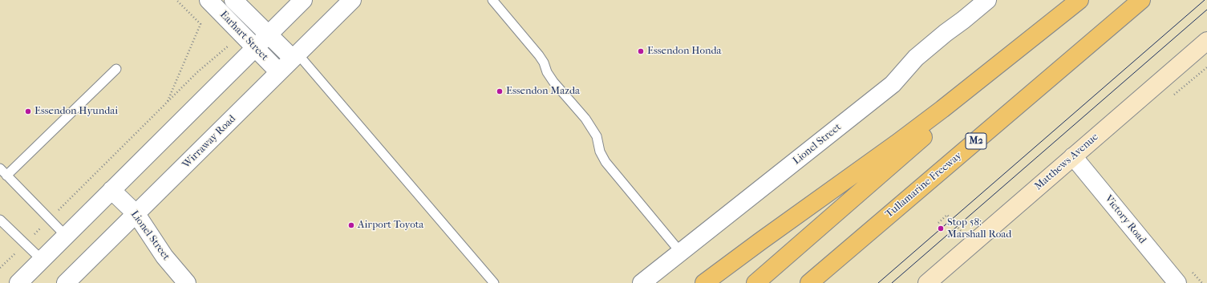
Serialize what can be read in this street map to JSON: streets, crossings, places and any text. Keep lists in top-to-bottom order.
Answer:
{
  "streets": {
    "highway": ["M2", "Tullamarine Freeway"],
    "main road": ["Matthews Avenue"],
    "street": [
      "Earhart Street",
      "Wirraway Road",
      "Lionel Street",
      "Victory Road"
    ]
  },
  "crossings": [
    ["Earhart Street", "Wirraway Road"],
    ["Wirraway Road", "Lionel Street"],
    ["Matthews Avenue", "Victory Road"]
  ],
  "places": [
    "Essendon Honda",
    "Essendon Mazda",
    "Essendon Hyundai",
    "Airport Toyota",
    "Stop 58: Marshall Road"
  ]
}
